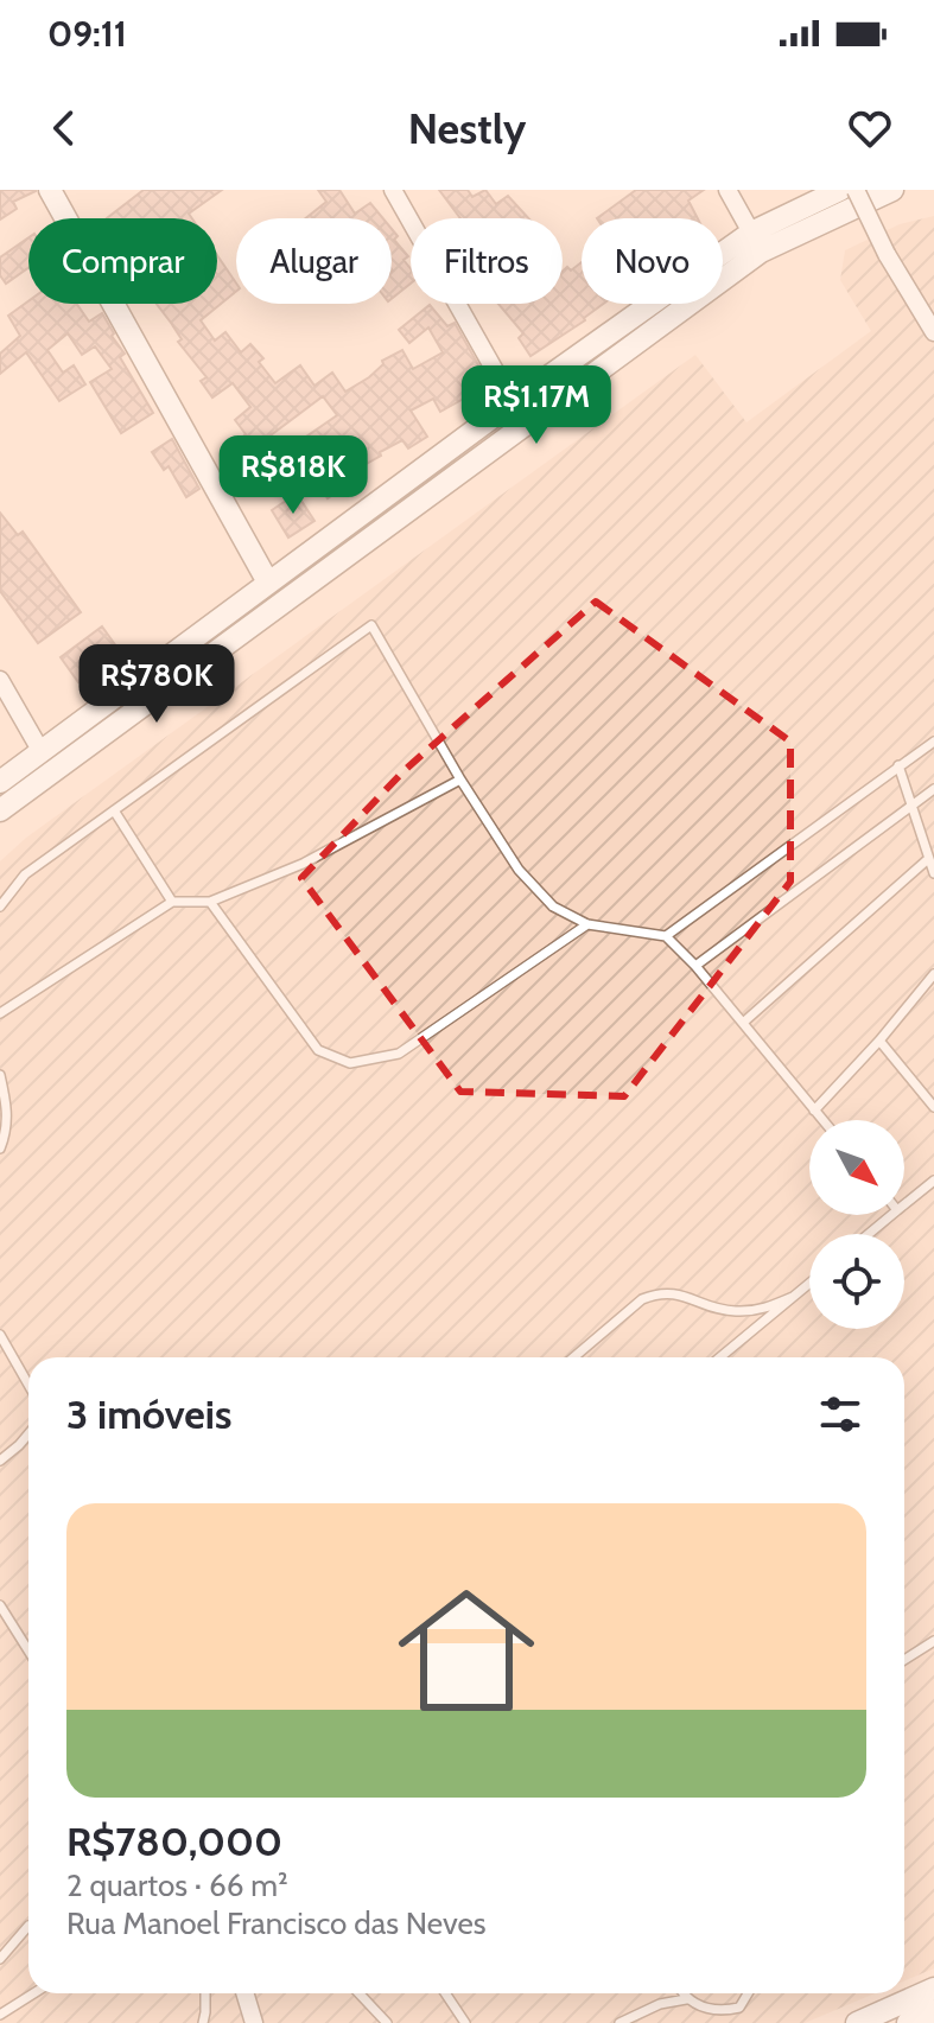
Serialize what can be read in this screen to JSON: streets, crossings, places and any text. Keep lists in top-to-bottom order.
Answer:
{
  "north": "bottom right",
  "page": {
    "status": "09:11",
    "header": "Nestly",
    "chip": [
      "Comprar",
      "Alugar",
      "Filtros",
      "Novo"
    ],
    "price": ["R$1.17M", "R$818K", "R$780K"],
    "heading": "3 imóveis",
    "list": [
      {
        "name": "R$780,000",
        "note": "2 quartos · 66 m² · Rua Manoel Francisco das Neves"
      }
    ]
  }
}
